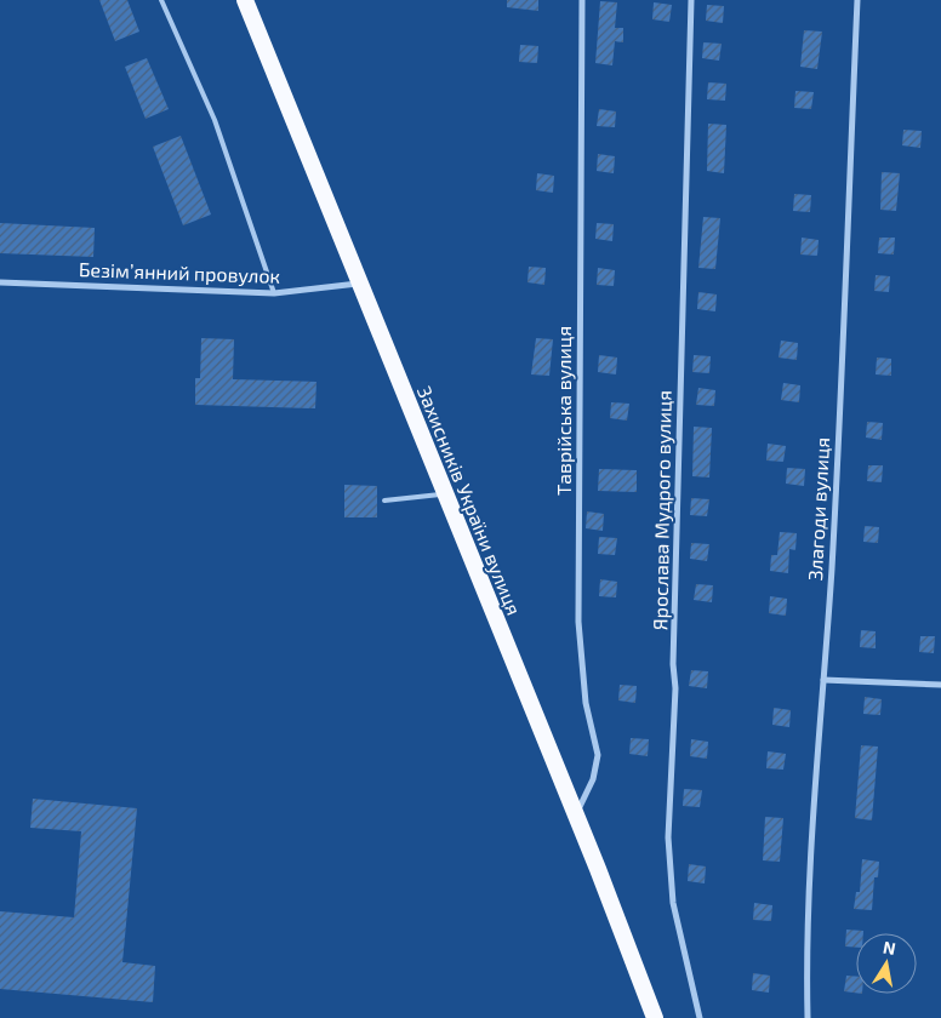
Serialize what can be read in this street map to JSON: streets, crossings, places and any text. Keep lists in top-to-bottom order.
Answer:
{
  "streets": {
    "highway": ["Захисників України вулиця"],
    "street": [
      "Безімʼянний провулок",
      "Таврійська вулиця",
      "Злагоди вулиця",
      "Ярослава Мудрого вулиця"
    ]
  },
  "crossings": [
    ["Безімʼянний провулок", "Захисників України вулиця"],
    ["Таврійська вулиця", "Захисників України вулиця"]
  ],
  "north": "top"
}
